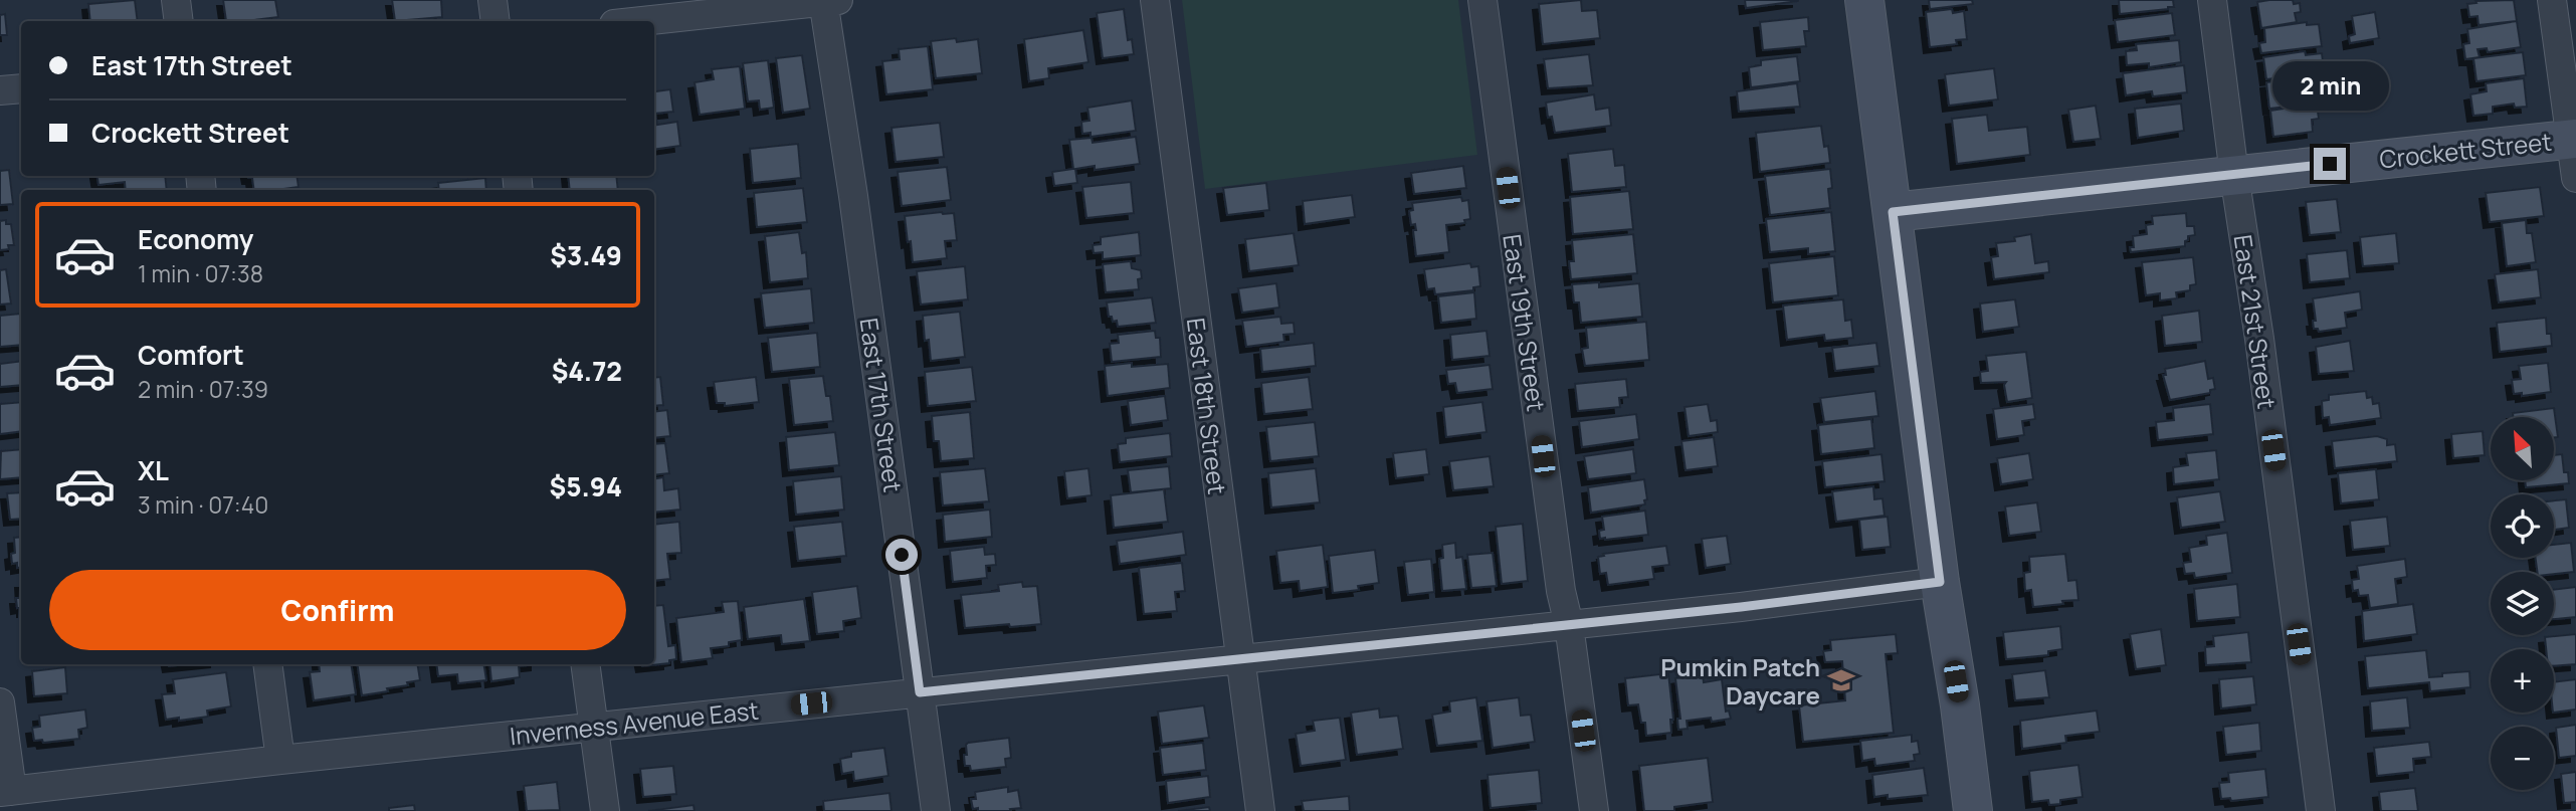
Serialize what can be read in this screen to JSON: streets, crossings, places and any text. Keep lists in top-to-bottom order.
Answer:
{
  "streets": {
    "main road": ["Crockett Street"],
    "street": [
      "East 21st Street",
      "East 19th Street",
      "East 17th Street",
      "East 18th Street",
      "Inverness Avenue East"
    ]
  },
  "crossings": [
    ["Crockett Street", "East 21st Street"],
    ["East 19th Street", "Inverness Avenue East"],
    ["East 17th Street", "Inverness Avenue East"],
    ["East 18th Street", "Inverness Avenue East"]
  ],
  "places": {
    "school or university": ["Pumkin Patch Daycare"]
  },
  "north": "top left",
  "page": {
    "banner": ["East 17th Street", "Crockett Street"],
    "bubble": "2 min",
    "list": [
      {
        "name": "Economy",
        "note": "1 min · 07:38",
        "value": "$3.49"
      },
      {
        "name": "Comfort",
        "note": "2 min · 07:39",
        "value": "$4.72"
      },
      {
        "name": "XL",
        "note": "3 min · 07:40",
        "value": "$5.94"
      }
    ],
    "map_buttons": ["+", "−"],
    "buttons": "Confirm"
  }
}
